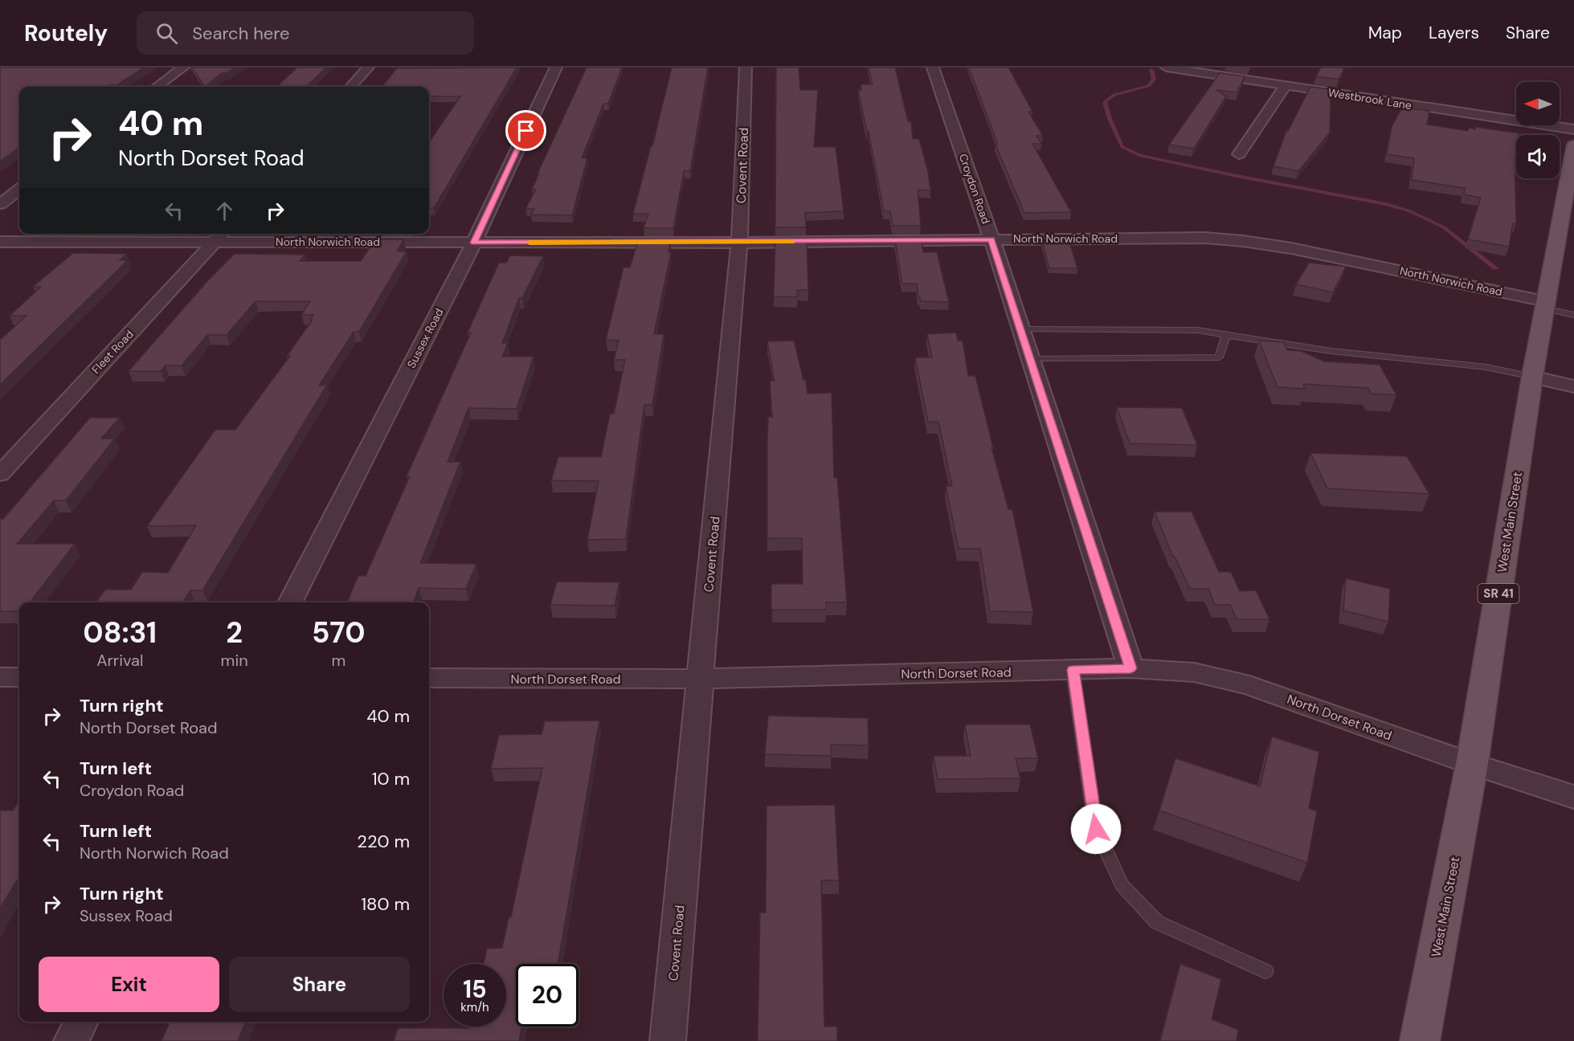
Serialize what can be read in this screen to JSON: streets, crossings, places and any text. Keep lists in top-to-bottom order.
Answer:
{
  "streets": {
    "main road": ["West Main Street", "SR 41"],
    "street": [
      "Westbrook Lane",
      "Covent Road",
      "Croydon Road",
      "North Norwich Road",
      "Sussex Road",
      "Fleet Road",
      "North Dorset Road"
    ]
  },
  "crossings": [
    ["Covent Road", "North Norwich Road"],
    ["Covent Road", "North Dorset Road"],
    ["Croydon Road", "North Norwich Road"],
    ["Croydon Road", "North Dorset Road"],
    ["North Norwich Road", "Sussex Road"],
    ["North Norwich Road", "Fleet Road"],
    ["North Norwich Road", "West Main Street"],
    ["West Main Street", "North Dorset Road"]
  ],
  "north": "left",
  "page": {
    "header": "Routely",
    "search": "Search here",
    "nav": ["Map", "Layers", "Share"],
    "turn": ["40 m", "North Dorset Road"],
    "eta": [
      "08:31",
      "Arrival",
      "2",
      "min",
      "570",
      "m"
    ],
    "list": [
      {
        "name": "Turn right",
        "note": "North Dorset Road",
        "value": "40 m"
      },
      {
        "name": "Turn left",
        "note": "Croydon Road",
        "value": "10 m"
      },
      {
        "name": "Turn left",
        "note": "North Norwich Road",
        "value": "220 m"
      },
      {
        "name": "Turn right",
        "note": "Sussex Road",
        "value": "180 m"
      }
    ],
    "buttons": ["Exit", "Share"],
    "speed": "15 km/h",
    "limit": "20"
  }
}
